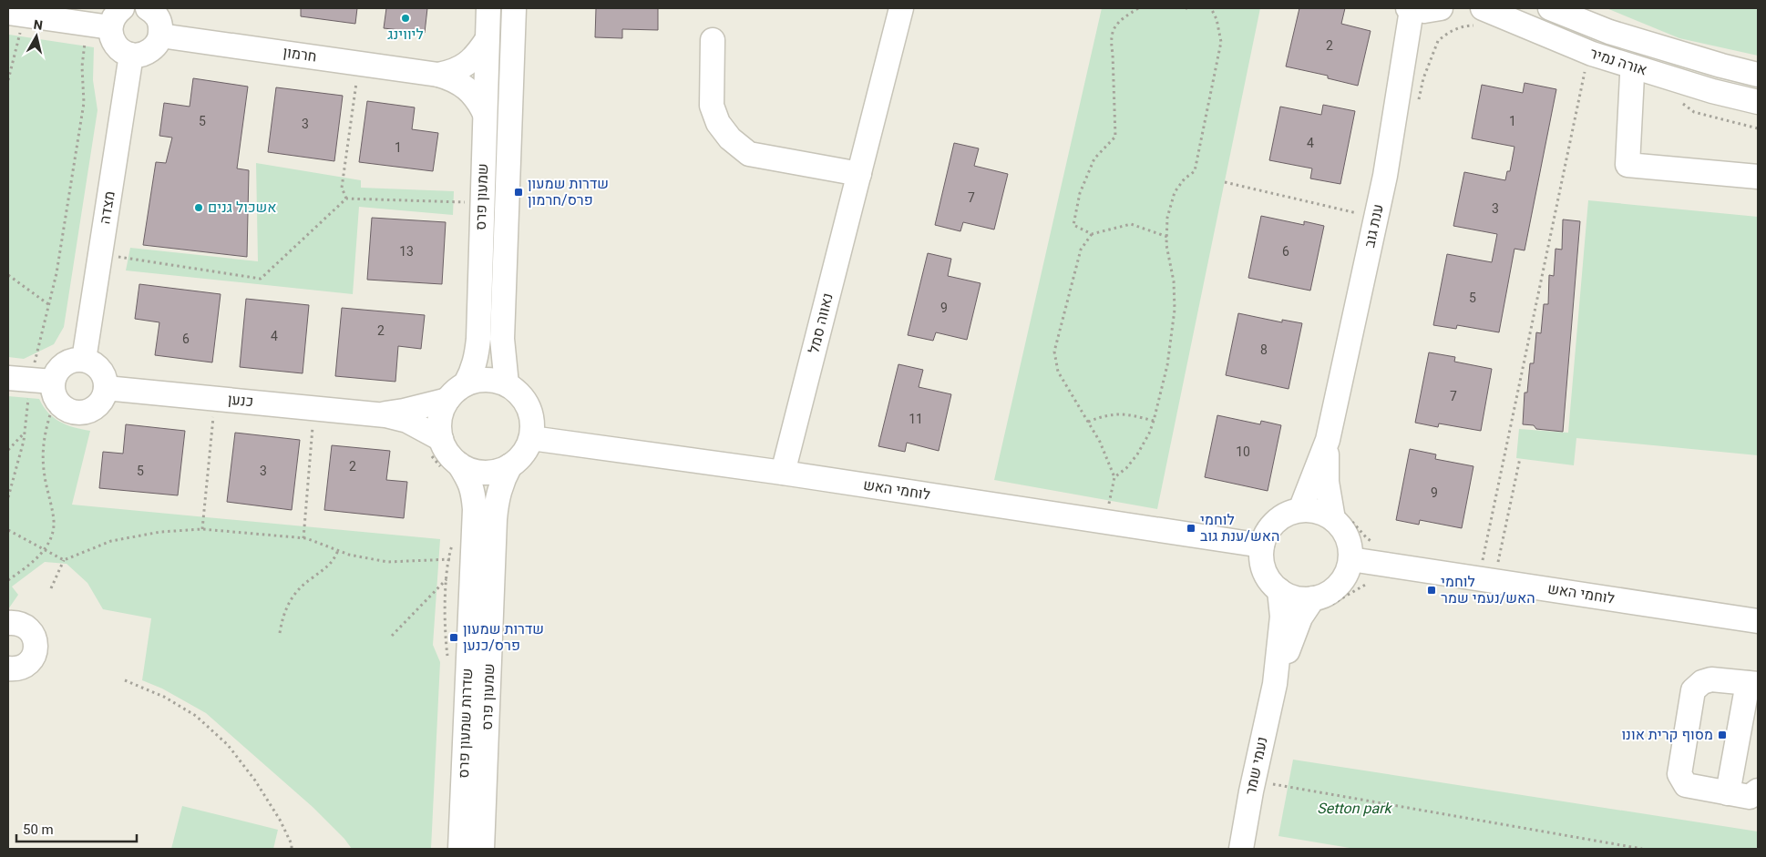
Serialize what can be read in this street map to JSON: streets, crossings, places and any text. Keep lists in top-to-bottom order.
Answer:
{
  "streets": {
    "street": [
      "חרמון",
      "אורה נמיר",
      "שמעון פרס",
      "מצדה",
      "ענת גוב",
      "נאווה סמל",
      "כנען",
      "לוחמי האש",
      "שדרות שמעון פרס",
      "נעמי שמר"
    ]
  },
  "crossings": [
    ["חרמון", "שמעון פרס"],
    ["שמעון פרס", "כנען"],
    ["שמעון פרס", "לוחמי האש"],
    ["שמעון פרס", "שדרות שמעון פרס"],
    ["ענת גוב", "לוחמי האש"],
    ["ענת גוב", "נעמי שמר"],
    ["נאווה סמל", "לוחמי האש"],
    ["כנען", "לוחמי האש"],
    ["כנען", "שדרות שמעון פרס"],
    ["לוחמי האש", "שדרות שמעון פרס"],
    ["לוחמי האש", "נעמי שמר"]
  ],
  "parks": ["Setton park"],
  "places": {
    "other": ["ליווינג", "אשכול גנים"],
    "transit": [
      "שדרות שמעון פרס/חרמון",
      "לוחמי האש/ענת גוב",
      "לוחמי האש/נעמי שמר",
      "שדרות שמעון פרס/כנען",
      "מסוף קרית אונו"
    ]
  },
  "house_numbers": [
    "2",
    "5",
    "1",
    "3",
    "4",
    "1",
    "7",
    "3",
    "13",
    "6",
    "5",
    "9",
    "2",
    "4",
    "6",
    "8",
    "7",
    "11",
    "10",
    "2",
    "5",
    "3",
    "9"
  ],
  "scale_bar": "50 m",
  "north": "top"
}
